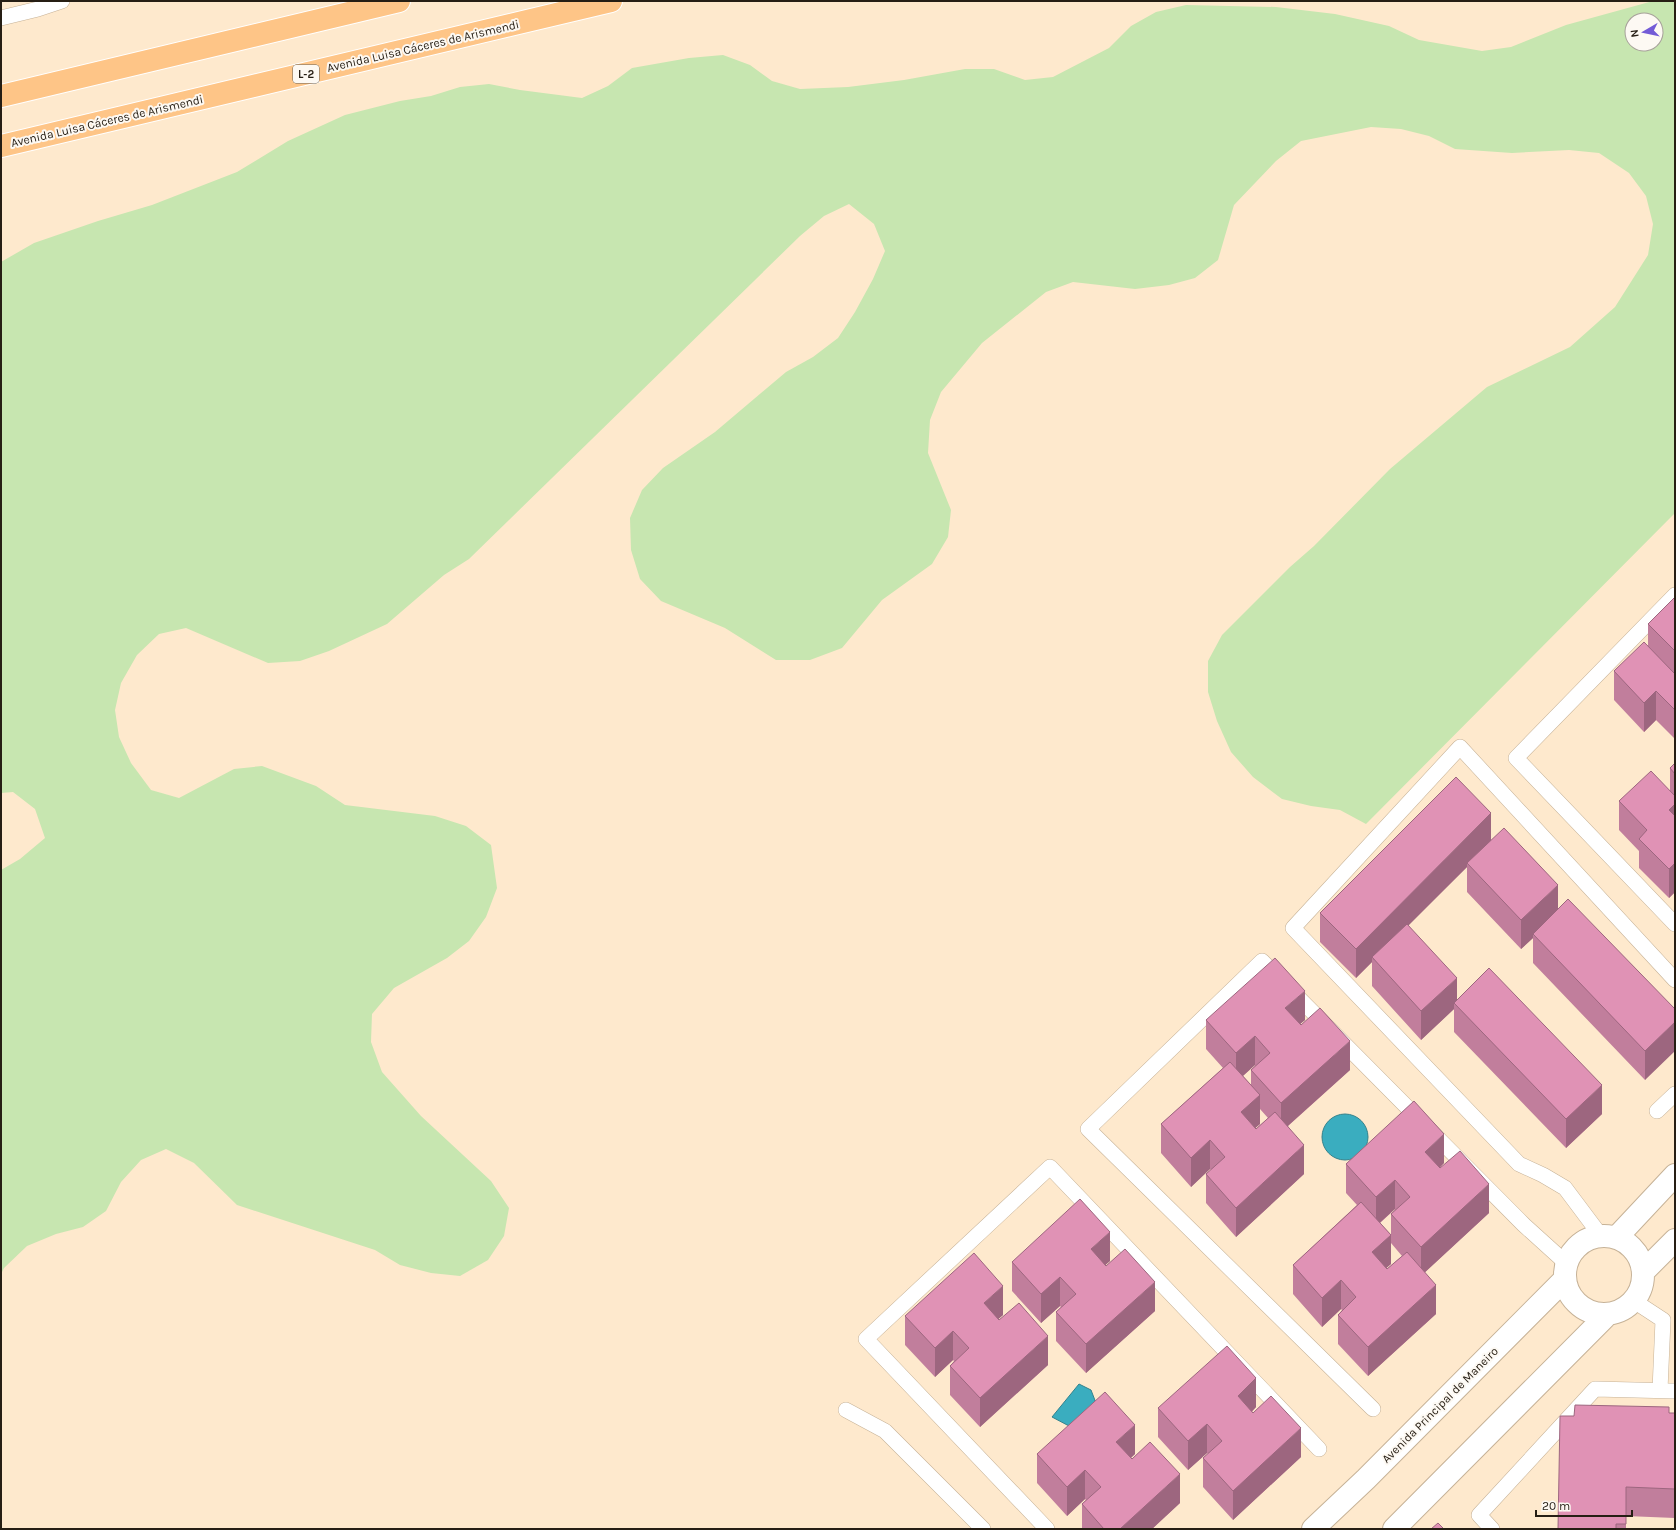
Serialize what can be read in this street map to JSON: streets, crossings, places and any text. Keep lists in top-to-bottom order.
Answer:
{
  "streets": {
    "main road": ["Avenida Luisa Cáceres de Arismendi", "L-2"],
    "street": ["Avenida Principal de Maneiro"]
  },
  "scale_bar": "20 m",
  "north": "left"
}
